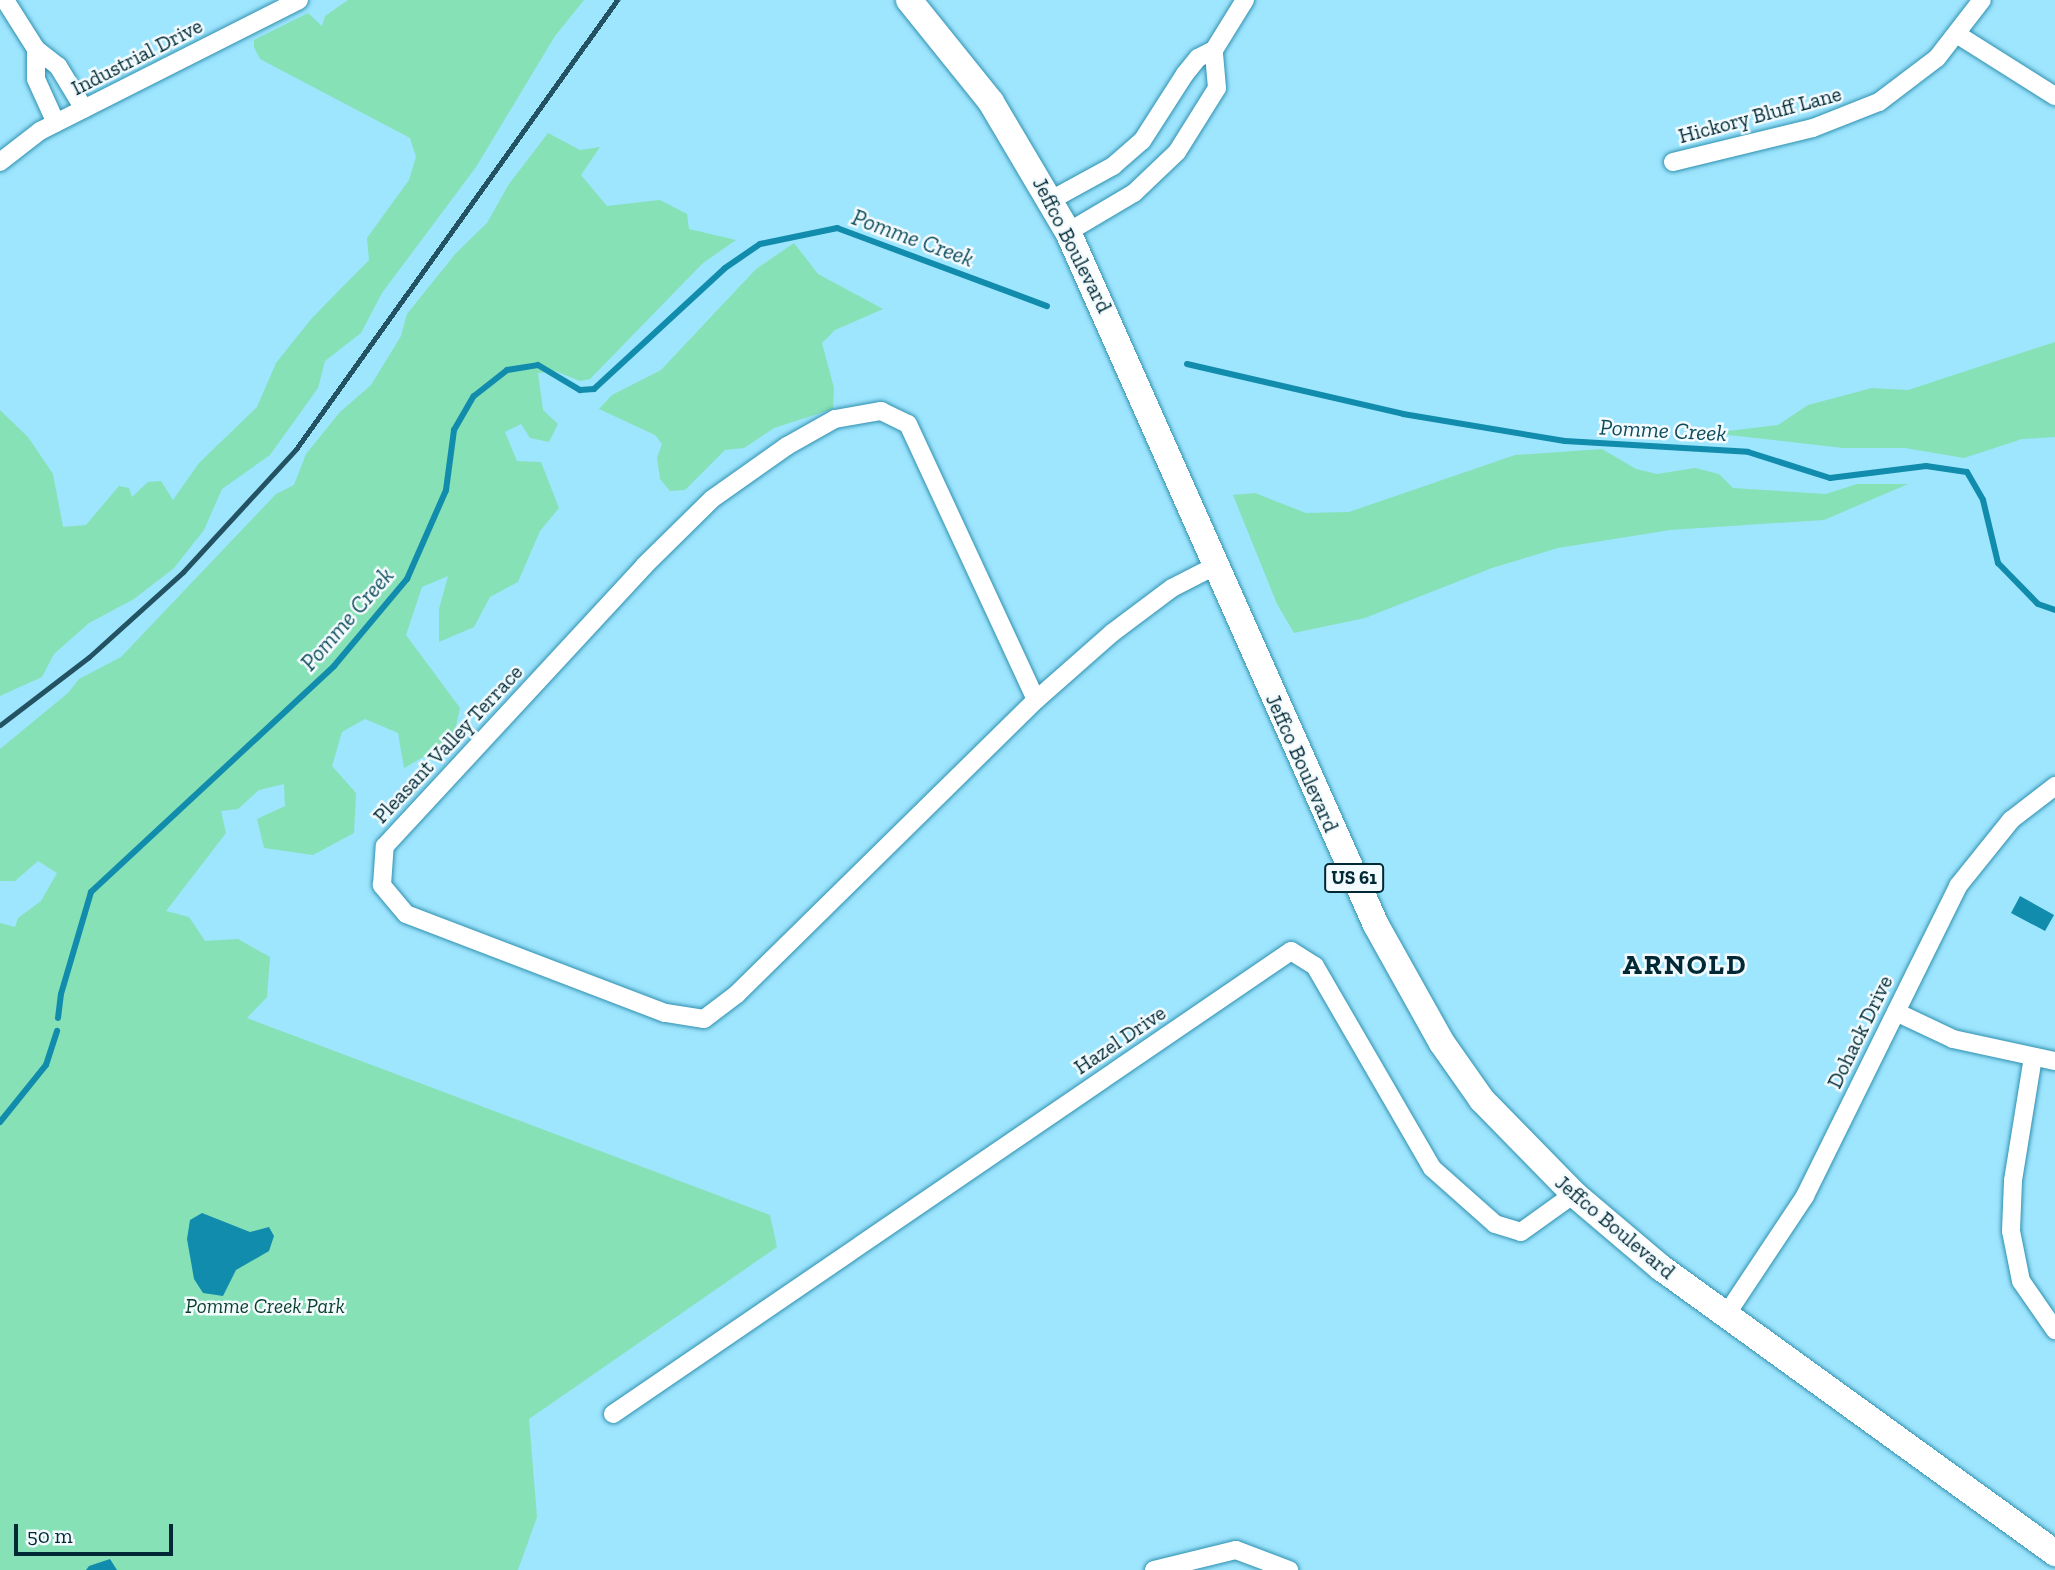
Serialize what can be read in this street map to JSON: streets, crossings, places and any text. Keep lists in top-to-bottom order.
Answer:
{
  "streets": {
    "main road": ["Jeffco Boulevard", "US 61"],
    "street": [
      "Industrial Drive",
      "Hickory Bluff Lane",
      "Pleasant Valley Terrace",
      "Dohack Drive",
      "Hazel Drive"
    ]
  },
  "crossings": [
    ["Jeffco Boulevard", "Pleasant Valley Terrace"],
    ["Jeffco Boulevard", "Dohack Drive"],
    ["Jeffco Boulevard", "Hazel Drive"]
  ],
  "districts": ["ARNOLD"],
  "water": ["Pomme Creek"],
  "parks": ["Pomme Creek Park"],
  "scale_bar": "50 m"
}
